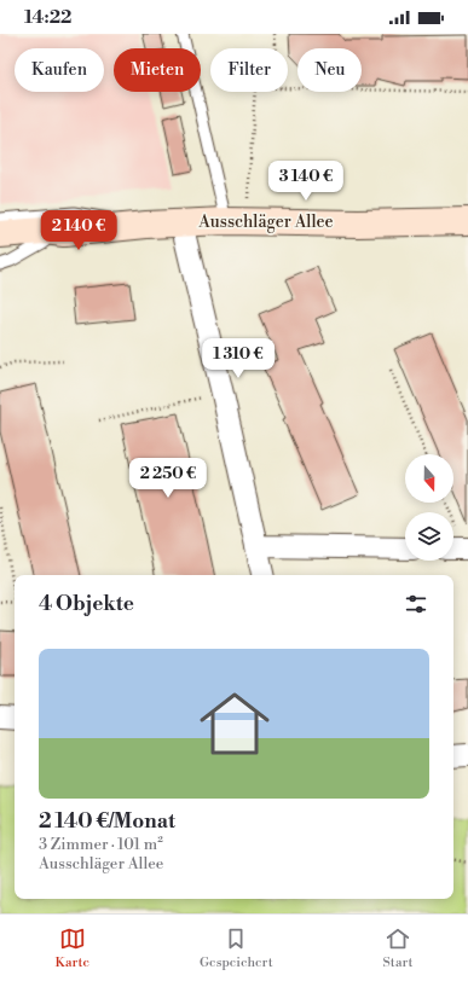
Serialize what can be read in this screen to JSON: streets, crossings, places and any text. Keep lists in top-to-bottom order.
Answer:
{
  "streets": {
    "street": ["Ausschläger Allee"]
  },
  "north": "bottom",
  "page": {
    "status": "14:22",
    "chip": [
      "Kaufen",
      "Mieten",
      "Filter",
      "Neu"
    ],
    "price": [
      "3 140 €",
      "2 140 €",
      "1 310 €",
      "2 250 €"
    ],
    "heading": "4 Objekte",
    "list": [
      {
        "name": "2 140 €/Monat",
        "note": "3 Zimmer · 101 m² · Ausschläger Allee"
      }
    ],
    "tabs": ["Karte", "Gespeichert", "Start"]
  }
}
